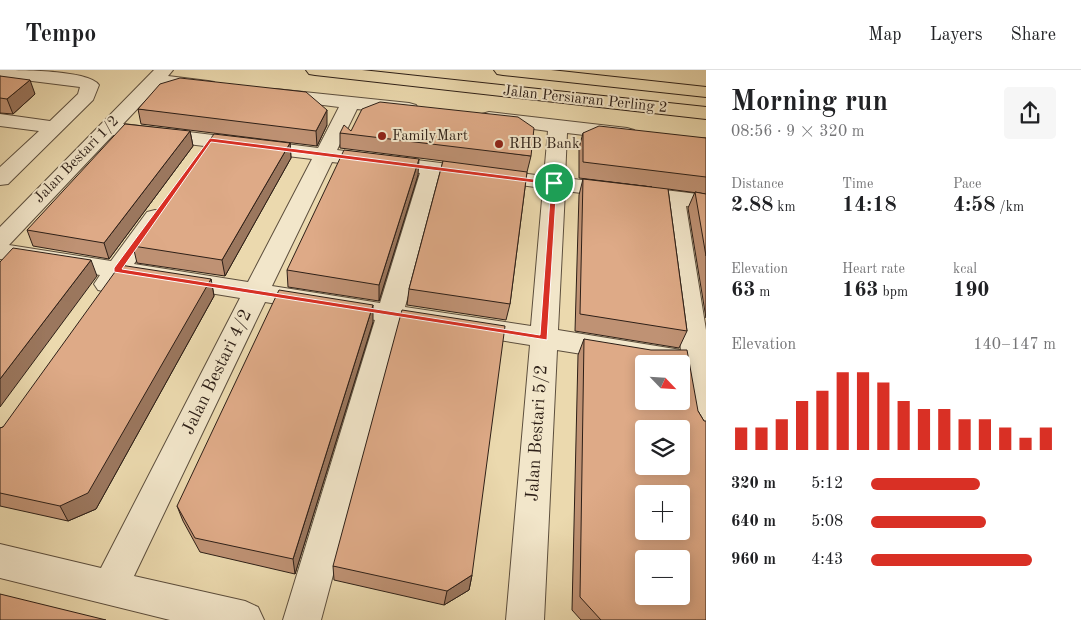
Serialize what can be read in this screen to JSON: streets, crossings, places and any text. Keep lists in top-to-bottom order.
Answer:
{
  "streets": {
    "main road": ["Jalan Persiaran Perling 2"],
    "street": ["Jalan Bestari 1/2", "Jalan Bestari 4/2", "Jalan Bestari 5/2"]
  },
  "places": ["FamilyMart", "RHB Bank"],
  "north": "bottom right",
  "page": {
    "header": "Tempo",
    "nav": ["Map", "Layers", "Share"],
    "heading": ["Morning run", "08:56 · 9 × 320 m"],
    "stats": [
      ["Distance", "2.88 km"],
      ["Time", "14:18"],
      ["Pace", "4:58 /km"],
      ["Elevation", "63 m"],
      ["Heart rate", "163 bpm"],
      ["kcal", "190"]
    ],
    "chart": ["Elevation", "140–147 m"],
    "map_buttons": ["+", "−"],
    "list": [
      {
        "name": "320 m",
        "note": "5:12"
      },
      {
        "name": "640 m",
        "note": "5:08"
      },
      {
        "name": "960 m",
        "note": "4:43"
      }
    ]
  }
}
